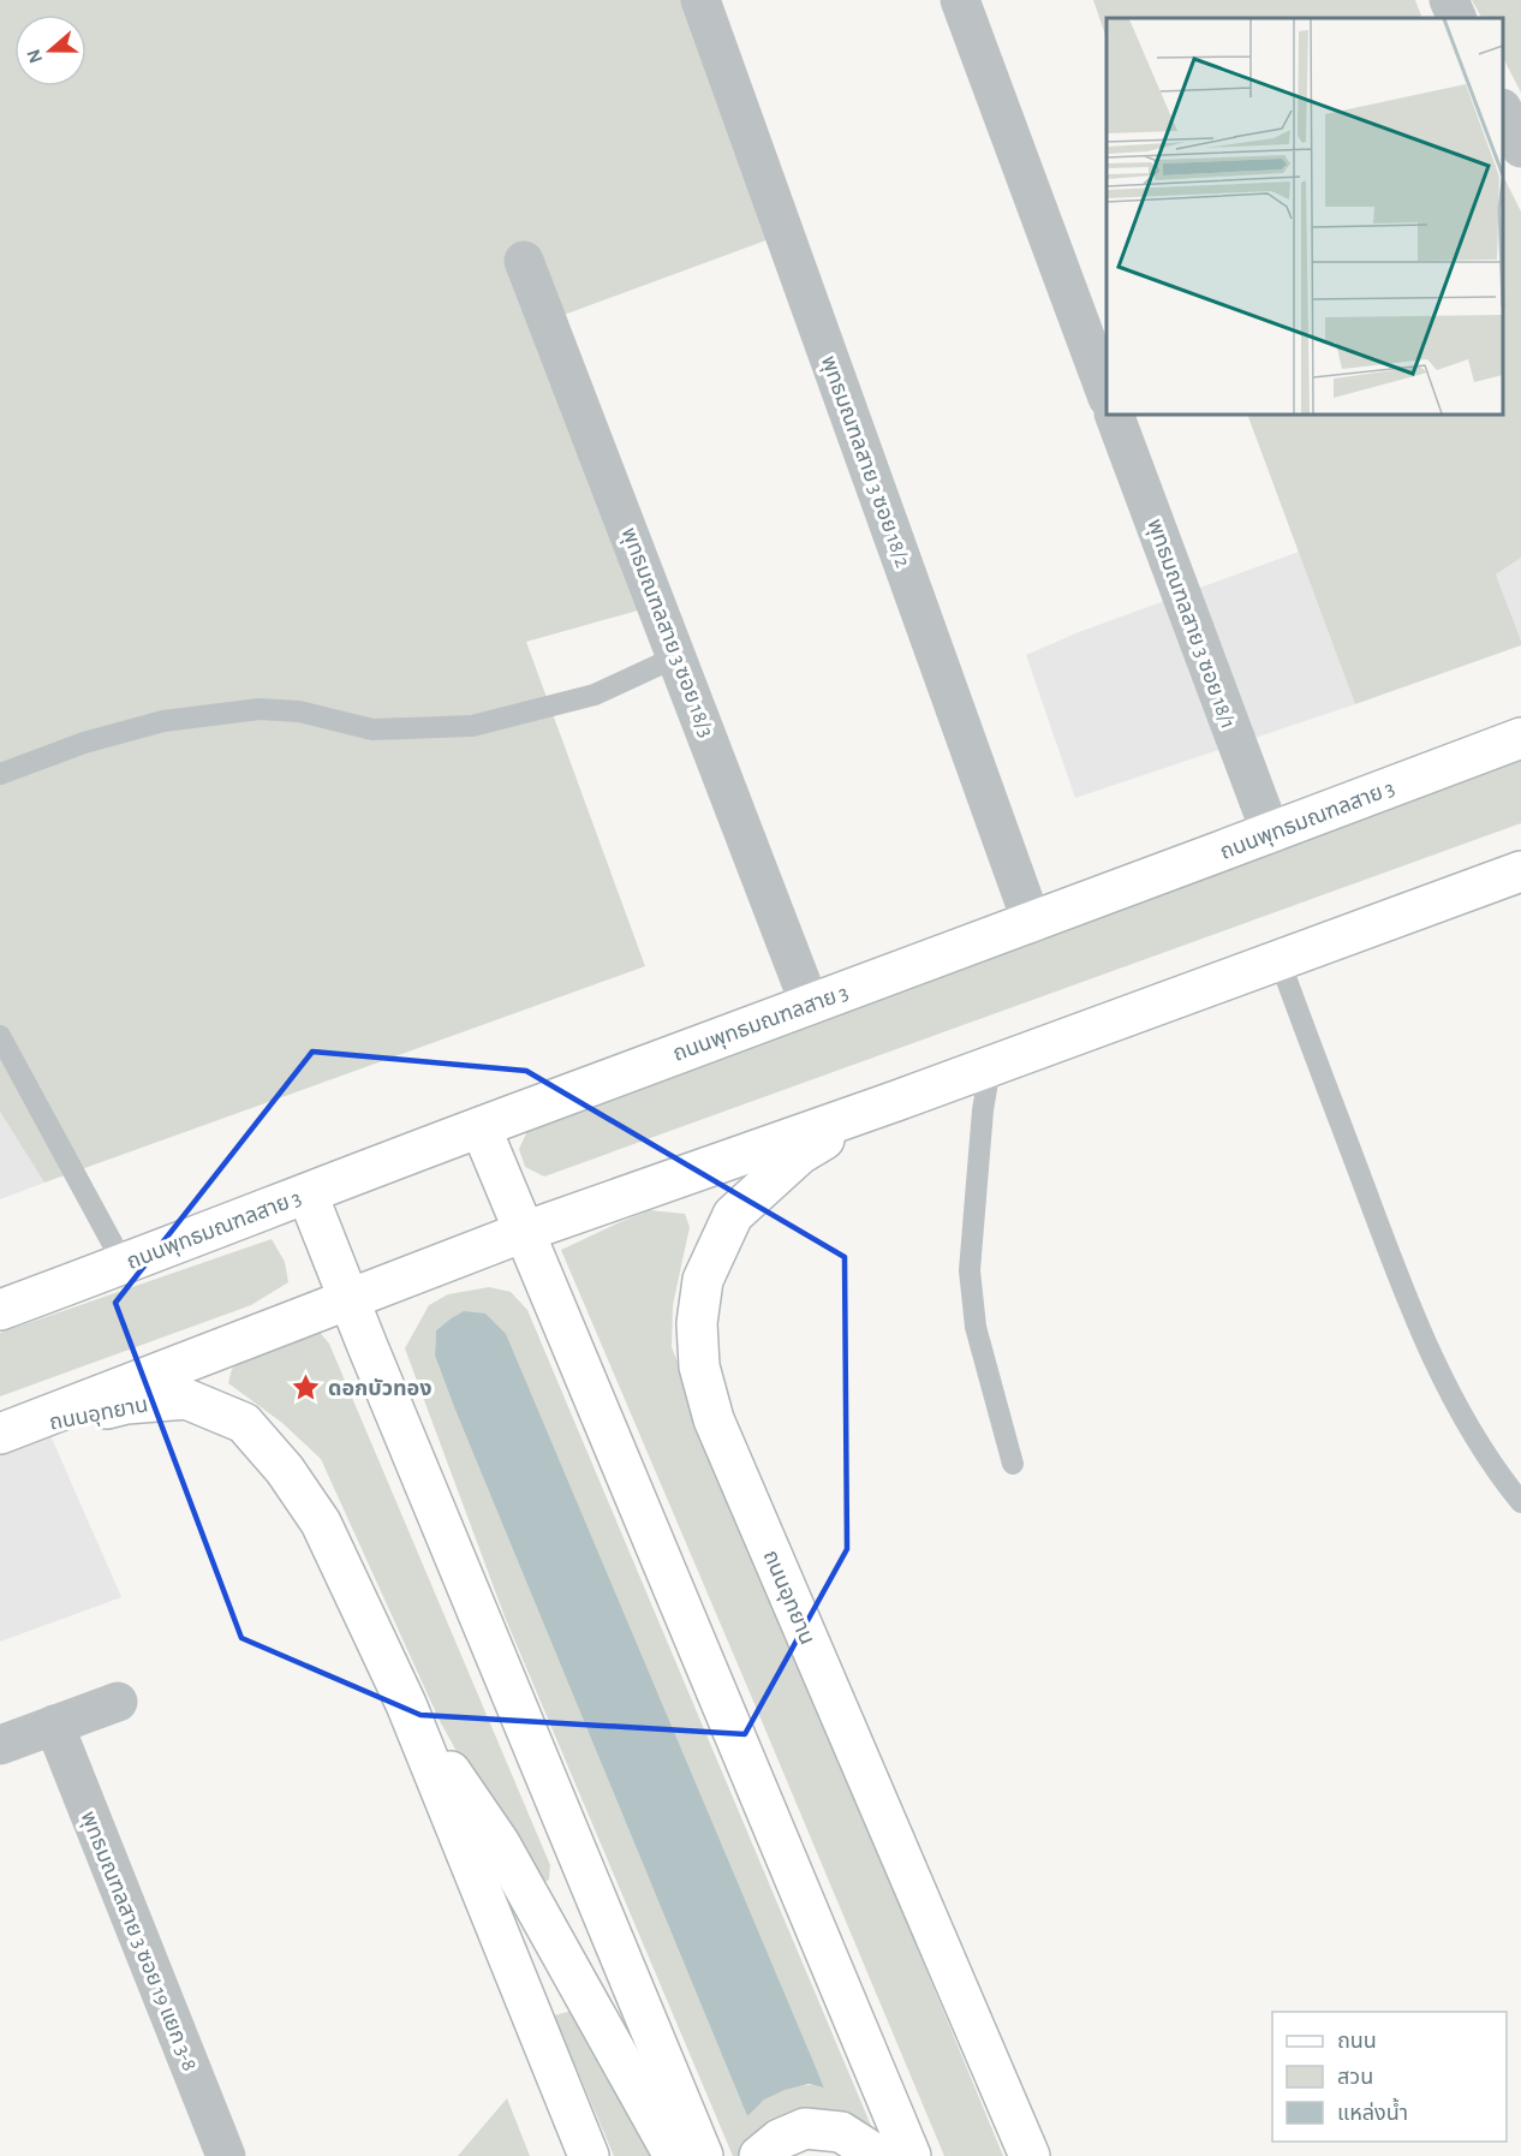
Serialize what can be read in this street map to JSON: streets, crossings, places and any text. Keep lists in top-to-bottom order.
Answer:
{
  "streets": {
    "main road": ["ถนนพุทธมณฑลสาย 3", "ถนนอุทยาน"],
    "street": [
      "พุทธมณฑลสาย 3 ซอย 18/2",
      "พุทธมณฑลสาย 3 ซอย 18/1",
      "พุทธมณฑลสาย 3 ซอย 18/3",
      "พุทธมณฑลสาย 3 ซอย 19 แยก 3-8"
    ]
  },
  "crossings": [
    ["พุทธมณฑลสาย 3 ซอย 18/2", "ถนนพุทธมณฑลสาย 3"],
    ["พุทธมณฑลสาย 3 ซอย 18/1", "ถนนพุทธมณฑลสาย 3"],
    ["พุทธมณฑลสาย 3 ซอย 18/3", "ถนนพุทธมณฑลสาย 3"]
  ],
  "places": {
    "place": ["ดอกบัวทอง"]
  },
  "legend": ["ถนน", "สวน", "แหล่งน้ำ"],
  "north": "left"
}
